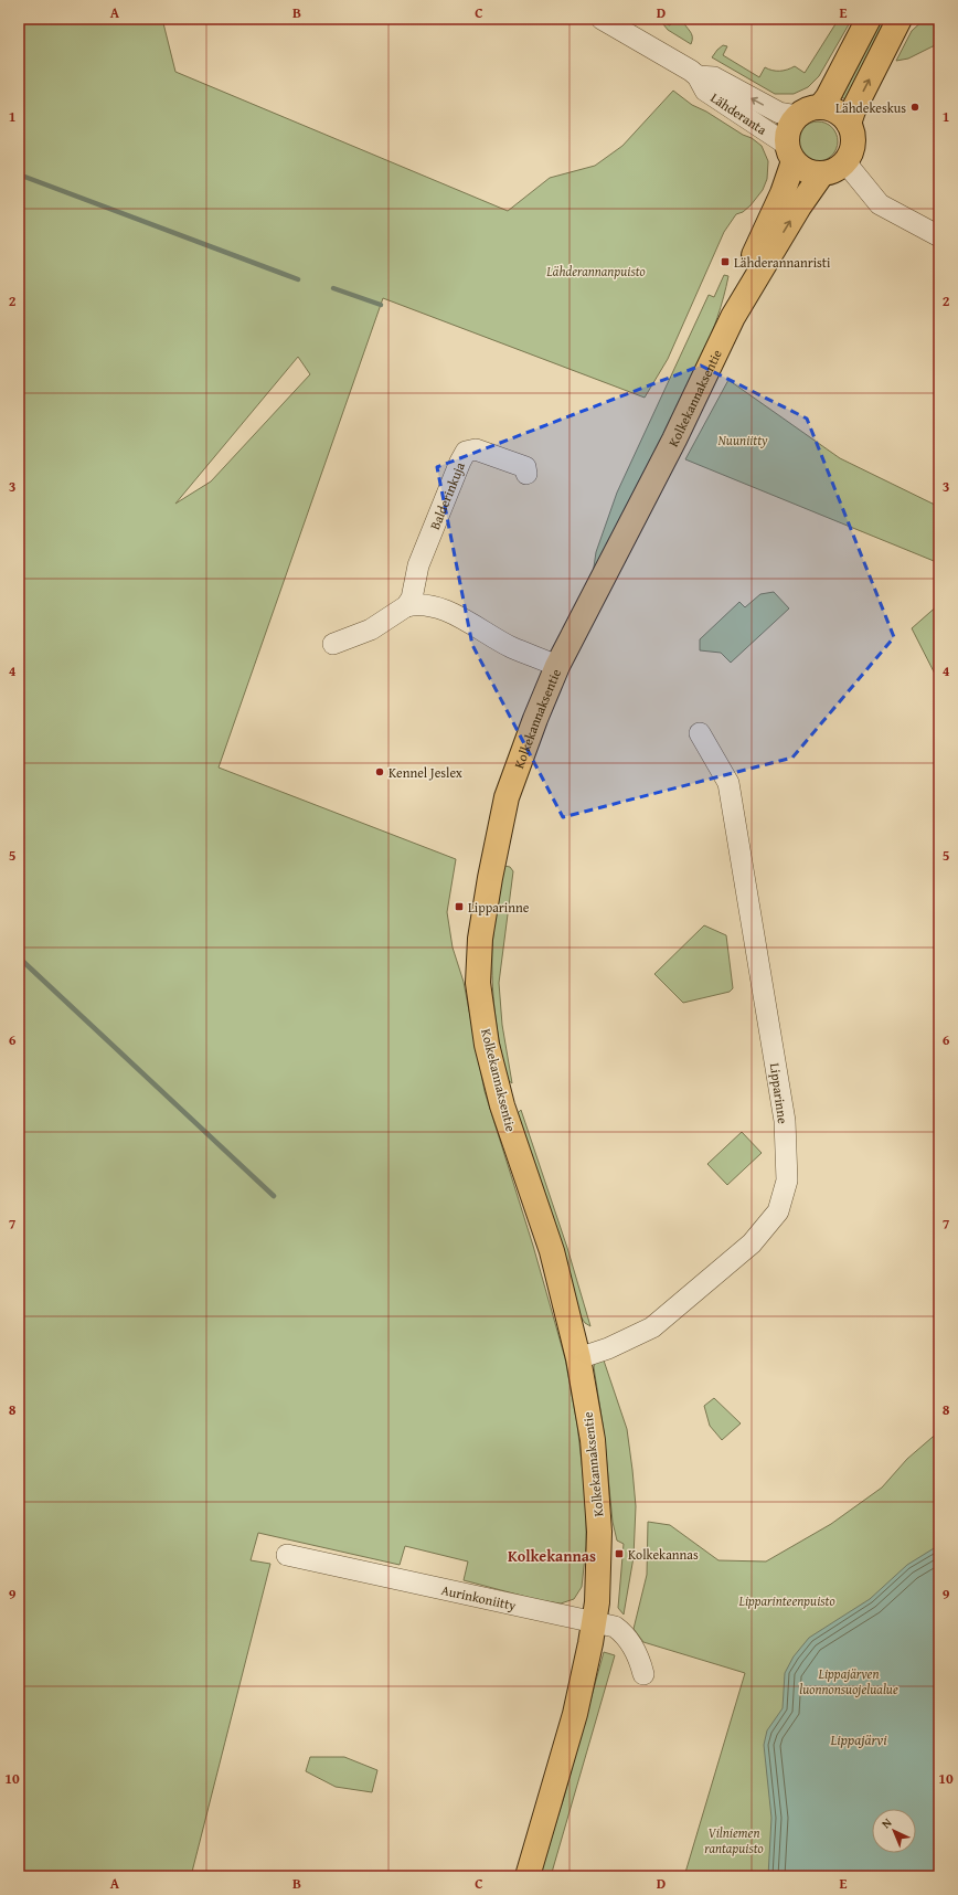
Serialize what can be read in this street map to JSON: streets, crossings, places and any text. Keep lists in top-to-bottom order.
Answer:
{
  "streets": {
    "main road": ["Kolkekannaksentie"],
    "street": [
      "Lähderanta",
      "Balderinkuja",
      "Lipparinne",
      "Aurinkoniitty"
    ]
  },
  "crossings": [
    ["Lähderanta", "Kolkekannaksentie"],
    ["Kolkekannaksentie", "Lipparinne"],
    ["Kolkekannaksentie", "Aurinkoniitty"]
  ],
  "districts": ["Kolkekannas"],
  "water": ["Lippajärvi"],
  "parks": [
    "Lähderannanpuisto",
    "Nuuniitty",
    "Lipparinteenpuisto",
    "Lippajärven luonnonsuojelualue",
    "Vilniemen rantapuisto"
  ],
  "places": {
    "other": ["Lähdekeskus", "Kennel Jeslex"],
    "transit": ["Lähderannanristi", "Lipparinne", "Kolkekannas"]
  },
  "north": "top left",
  "grid": {
    "columns": [
      "A",
      "B",
      "C",
      "D",
      "E"
    ],
    "rows": [
      "1",
      "2",
      "3",
      "4",
      "5",
      "6",
      "7",
      "8",
      "9",
      "10"
    ]
  }
}
